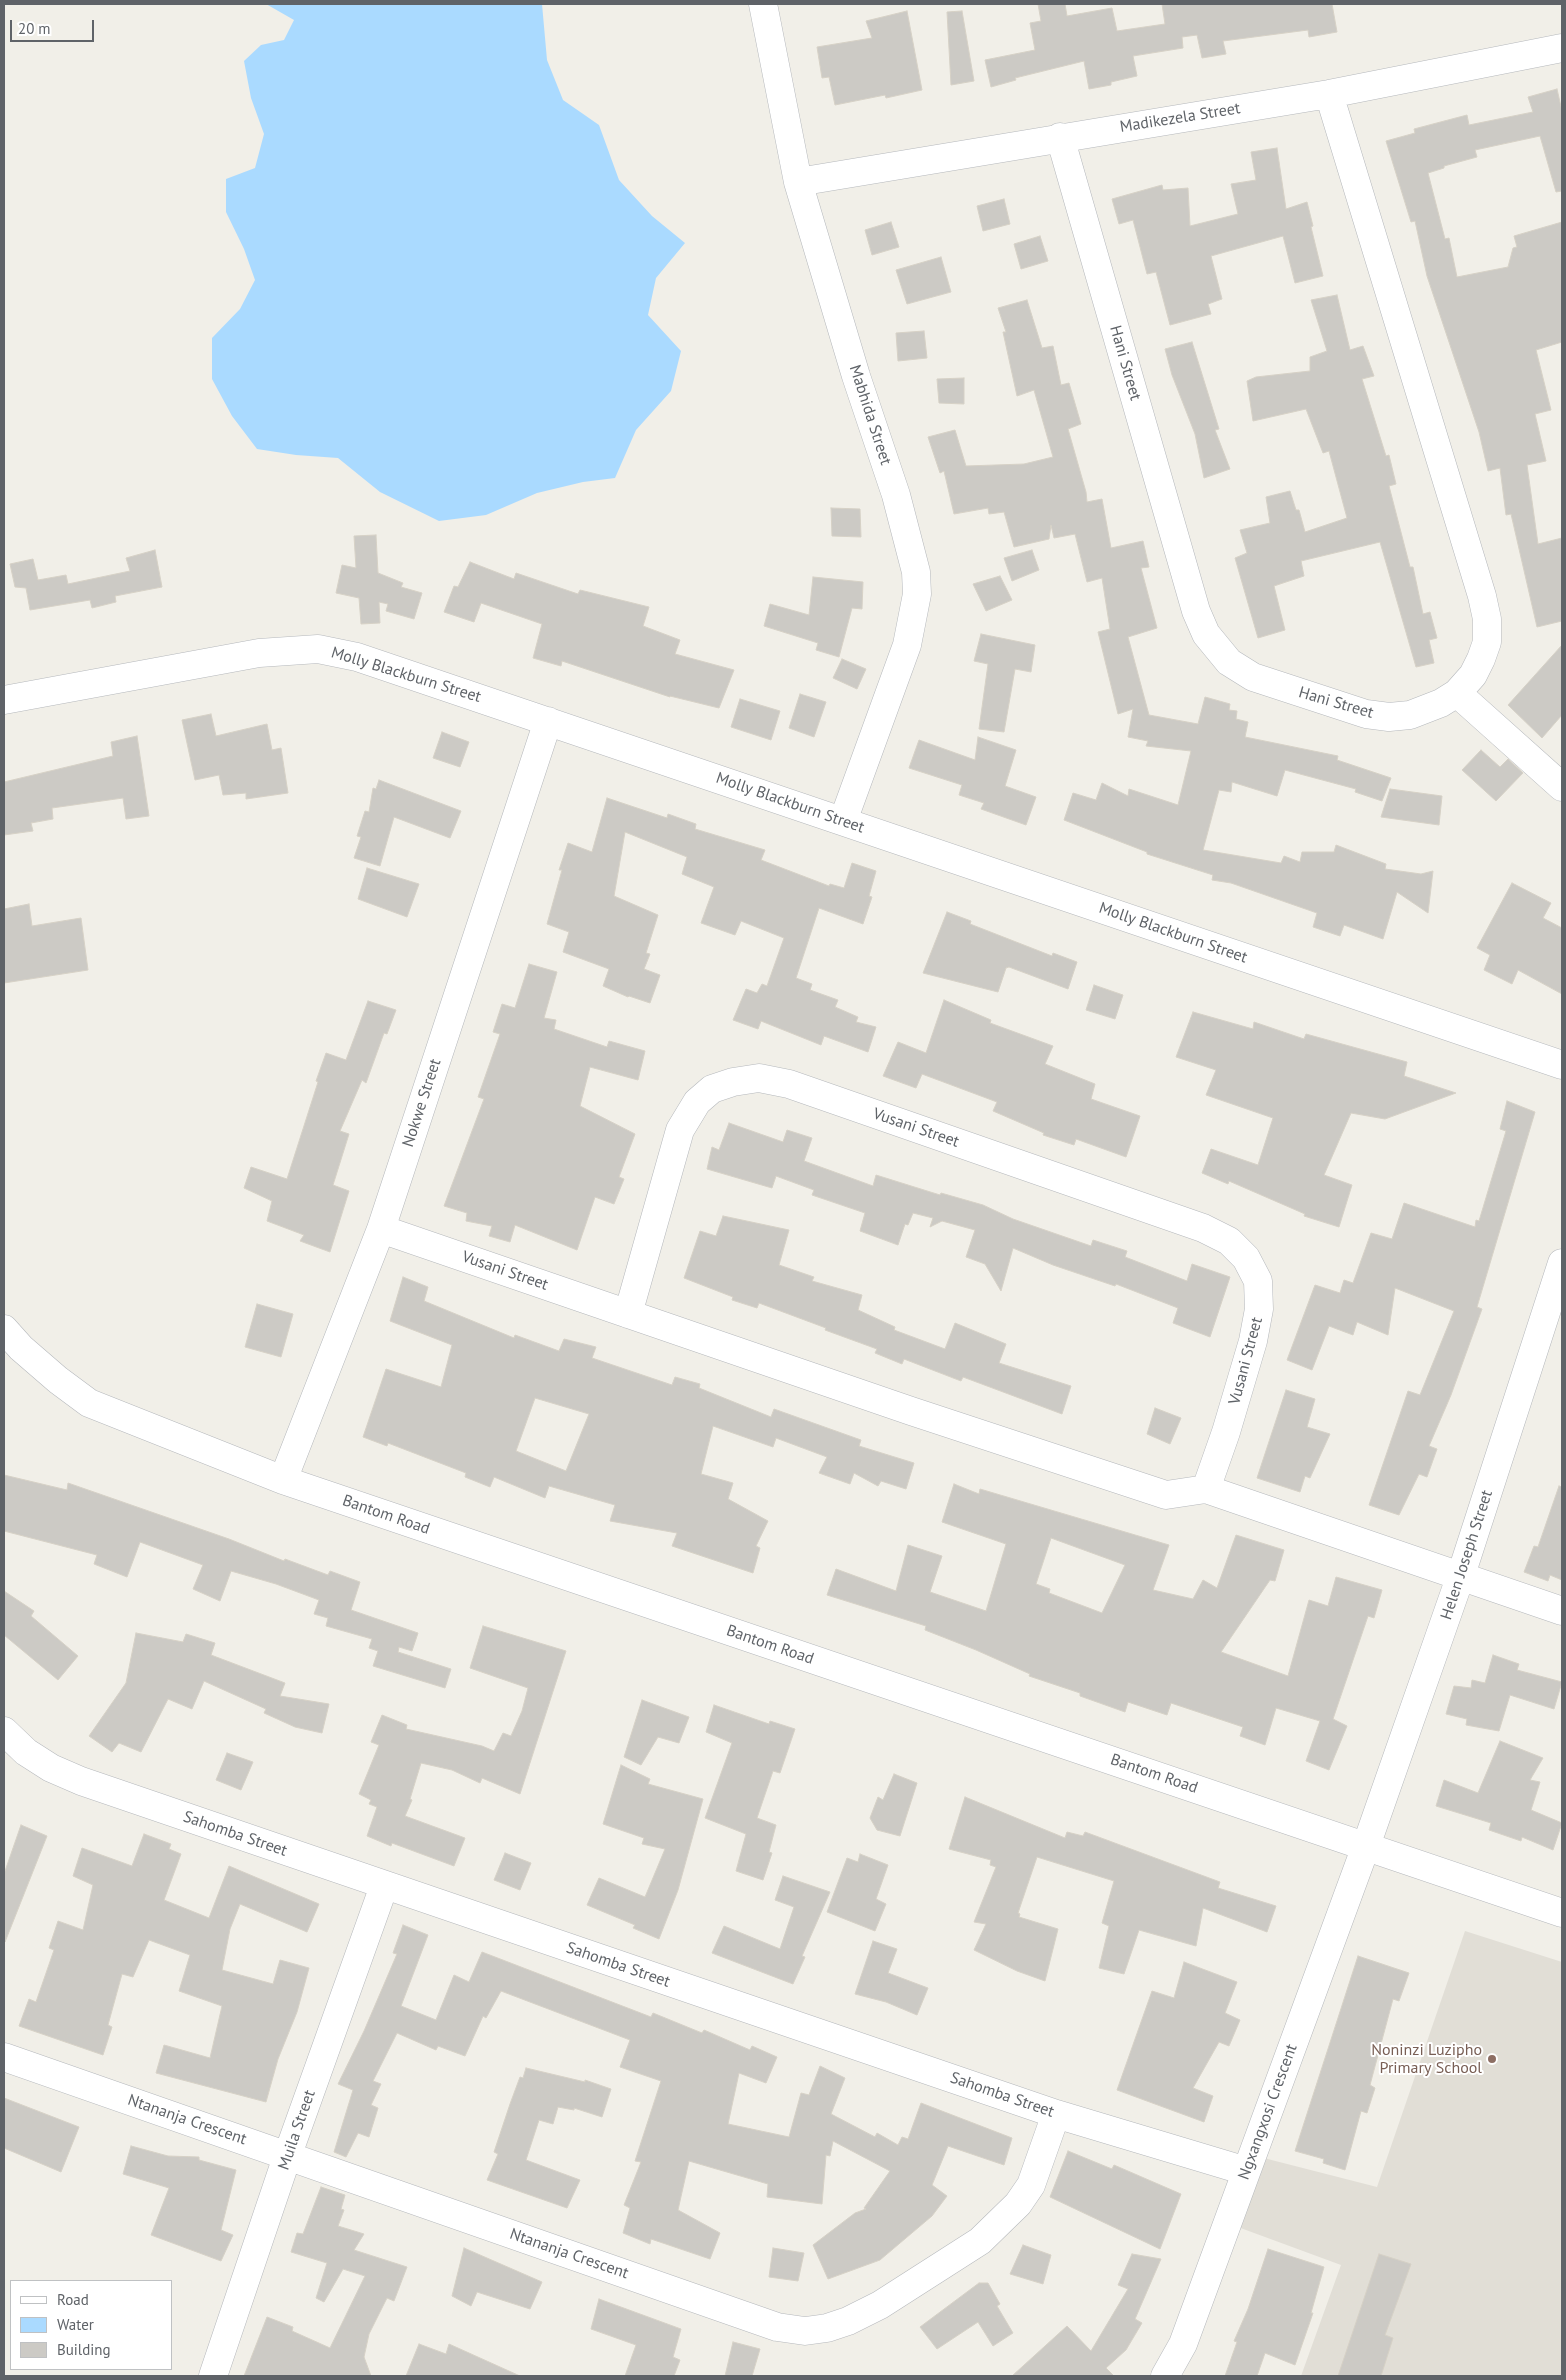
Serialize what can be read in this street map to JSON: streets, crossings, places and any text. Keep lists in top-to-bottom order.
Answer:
{
  "streets": {
    "street": [
      "Madikezela Street",
      "Hani Street",
      "Mabhida Street",
      "Molly Blackburn Street",
      "Nokwe Street",
      "Vusani Street",
      "Bantom Road",
      "Helen Joseph Street",
      "Sahomba Street",
      "Ngxangxosi Crescent",
      "Ntananja Crescent",
      "Muila Street"
    ]
  },
  "crossings": [
    ["Madikezela Street", "Hani Street"],
    ["Madikezela Street", "Mabhida Street"],
    ["Mabhida Street", "Molly Blackburn Street"],
    ["Molly Blackburn Street", "Nokwe Street"],
    ["Nokwe Street", "Vusani Street"],
    ["Nokwe Street", "Bantom Road"],
    ["Bantom Road", "Helen Joseph Street"],
    ["Bantom Road", "Ngxangxosi Crescent"],
    ["Helen Joseph Street", "Ngxangxosi Crescent"],
    ["Sahomba Street", "Ngxangxosi Crescent"],
    ["Sahomba Street", "Ntananja Crescent"],
    ["Sahomba Street", "Muila Street"],
    ["Ntananja Crescent", "Muila Street"]
  ],
  "places": ["Noninzi Luzipho Primary School"],
  "legend": ["Road", "Water", "Building"],
  "scale_bar": "20 m"
}
